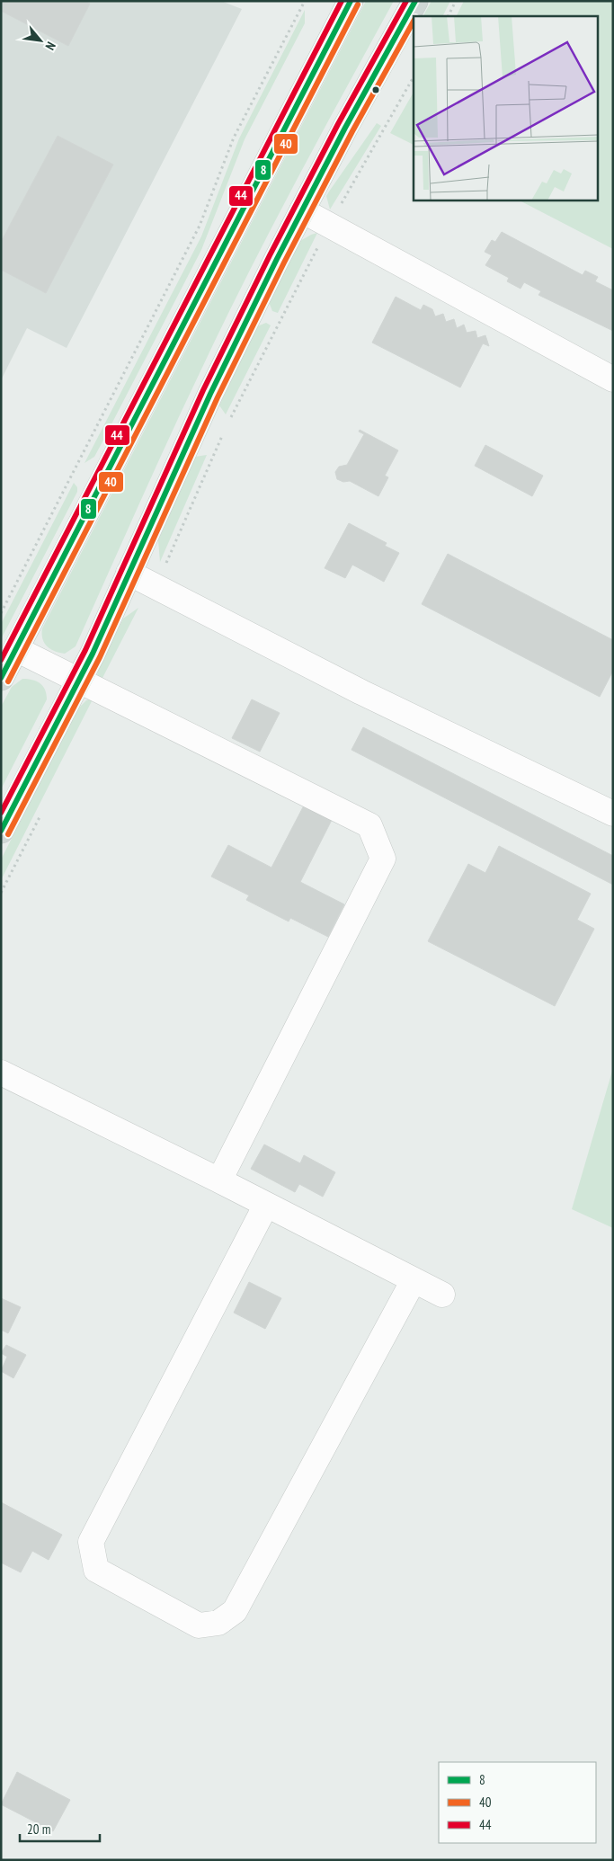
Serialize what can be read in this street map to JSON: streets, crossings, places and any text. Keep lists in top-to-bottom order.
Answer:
{
  "lines": ["transit line 8", "transit line 44", "transit line 40"],
  "legend": ["8", "40", "44"],
  "scale_bar": "20 m",
  "north": "bottom right"
}
